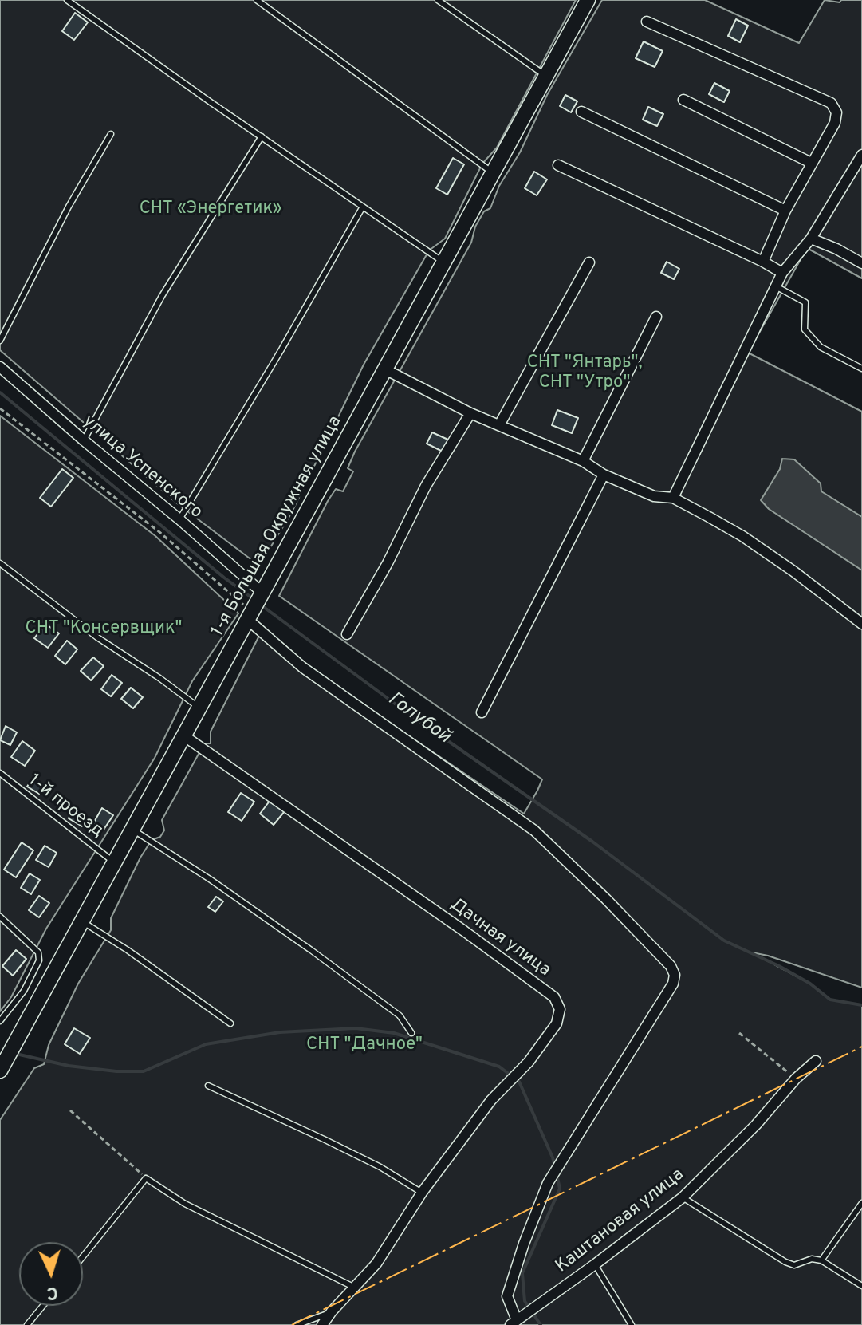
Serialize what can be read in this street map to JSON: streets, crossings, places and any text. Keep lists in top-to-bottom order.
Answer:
{
  "streets": {
    "street": [
      "улица Успенского",
      "1-я Большая Окружная улица",
      "Дачная улица",
      "Каштановая улица"
    ],
    "lane": ["1-й проезд"]
  },
  "crossings": [
    ["улица Успенского", "1-я Большая Окружная улица"],
    ["1-я Большая Окружная улица", "1-й проезд"],
    ["1-я Большая Окружная улица", "Дачная улица"]
  ],
  "water": ["Голубой"],
  "parks": [
    "СНТ «Энергетик»",
    "СНТ \"Янтарь\", СНТ \"Утро\"",
    "СНТ \"Консервщик\"",
    "СНТ \"Дачное\""
  ],
  "north": "bottom"
}
